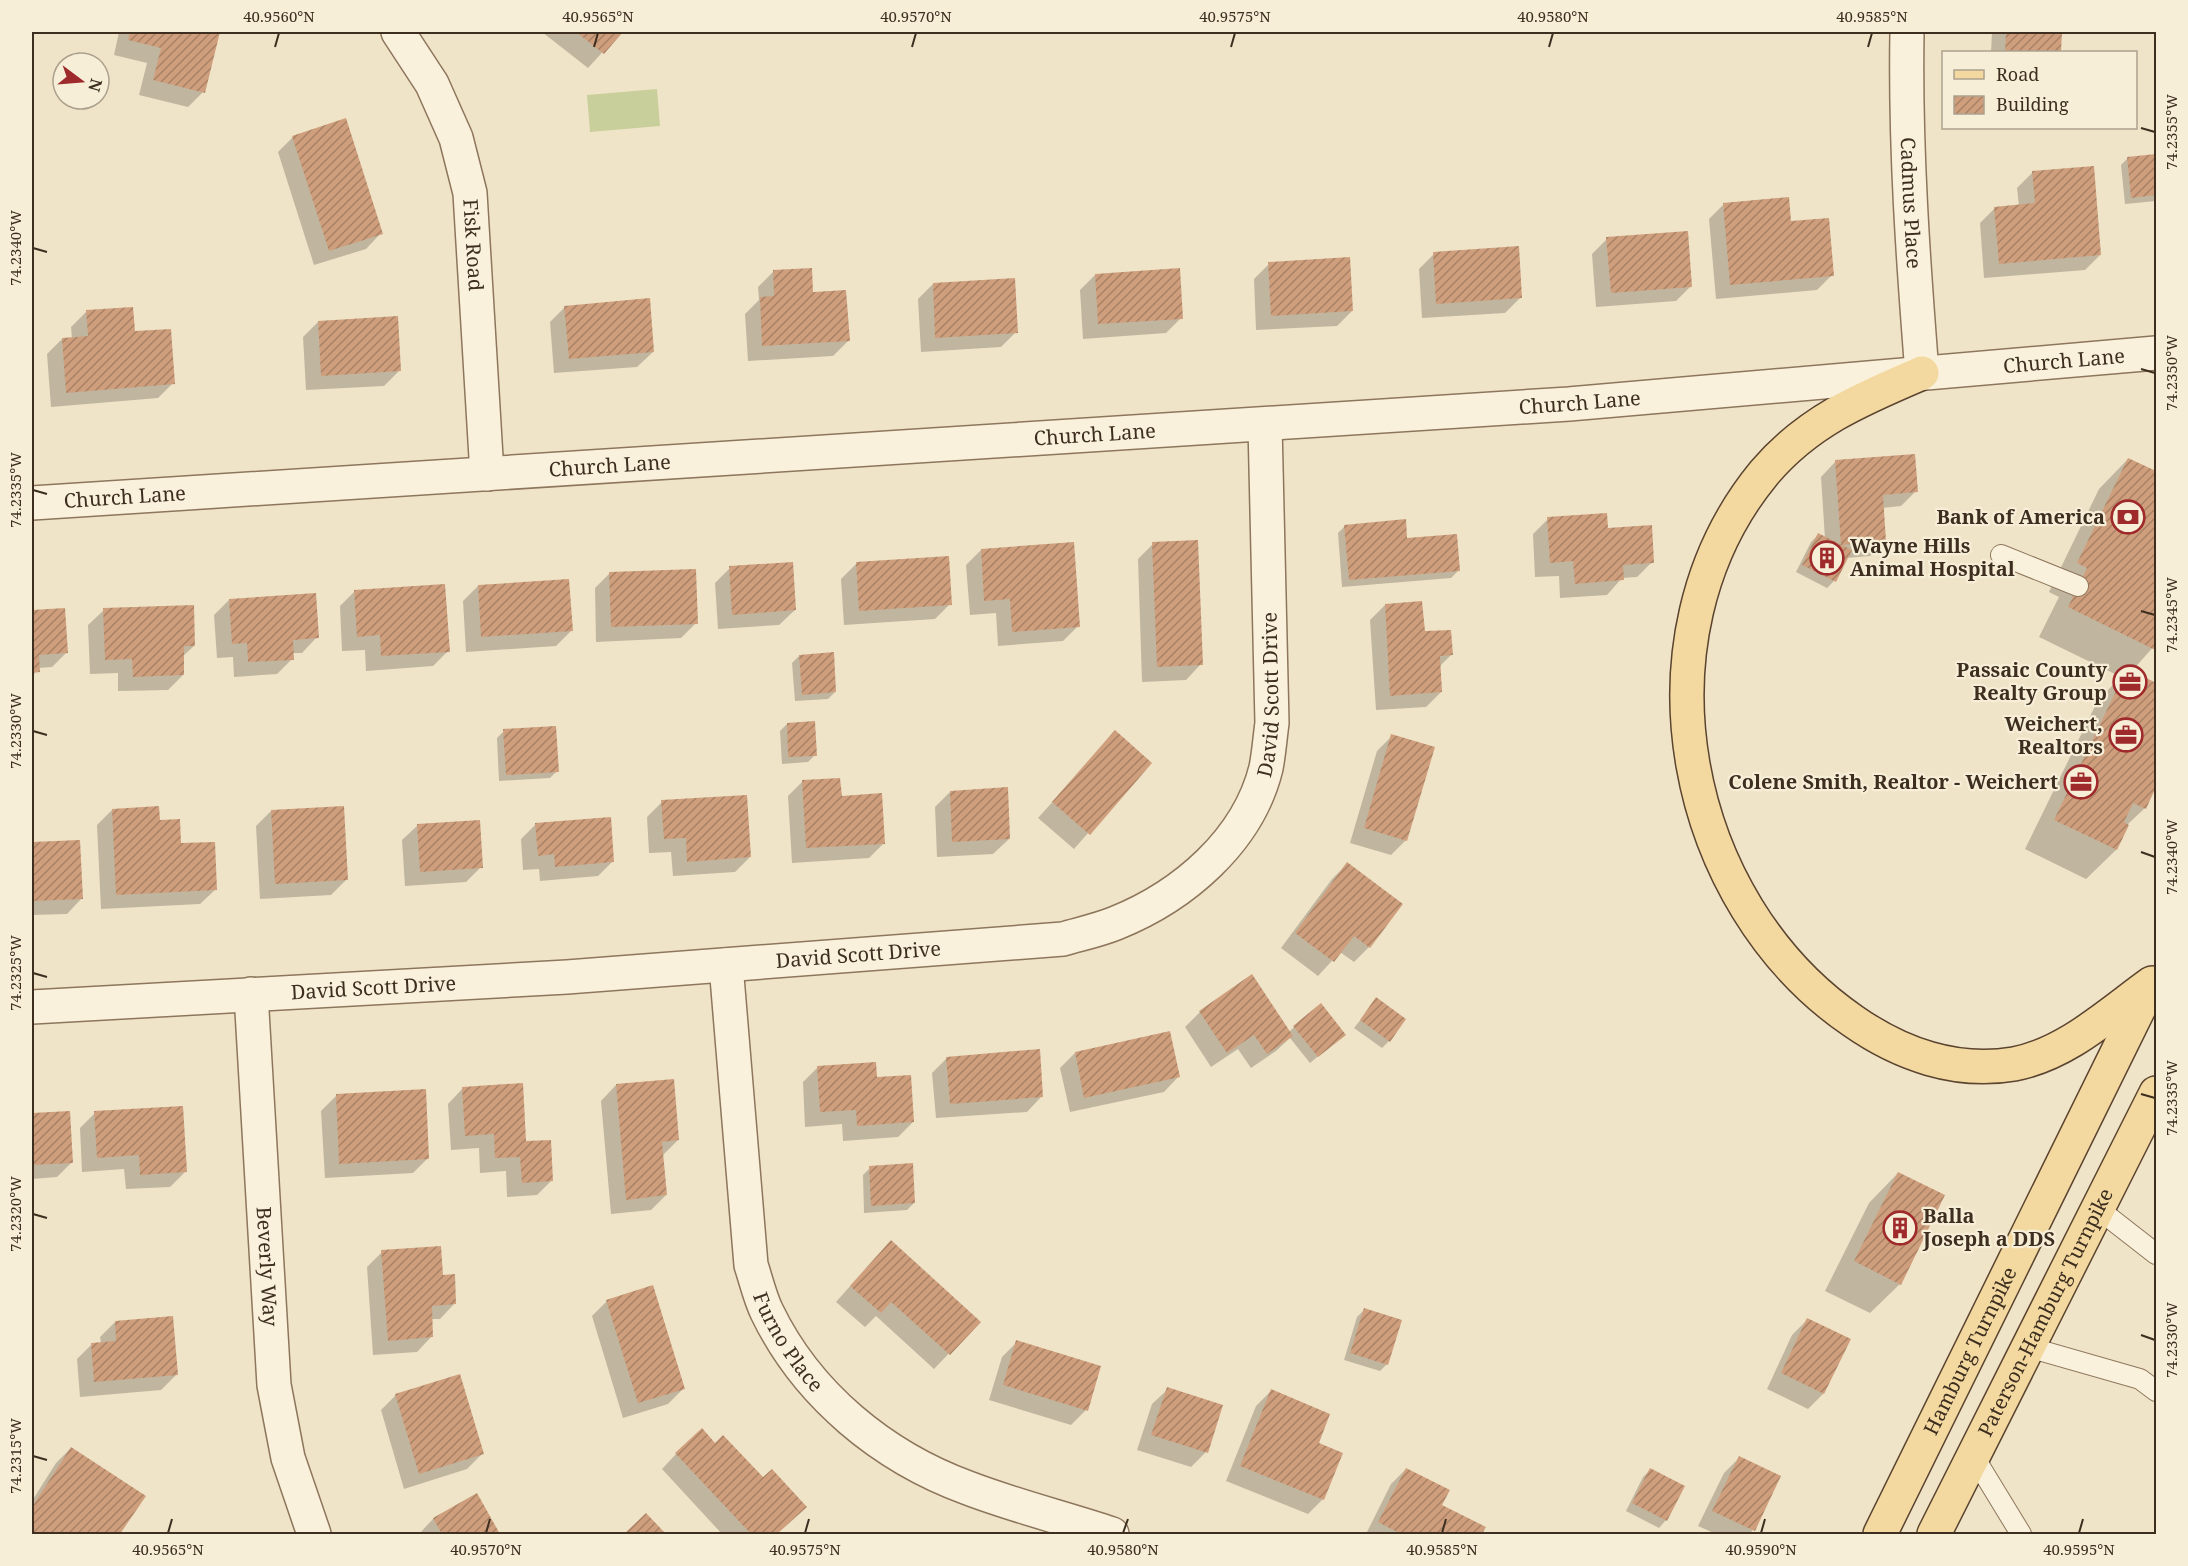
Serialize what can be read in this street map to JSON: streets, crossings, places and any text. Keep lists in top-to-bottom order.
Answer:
{
  "streets": {
    "main road": ["Paterson-Hamburg Turnpike", "Hamburg Turnpike"],
    "street": [
      "Cadmus Place",
      "Fisk Road",
      "Church Lane",
      "David Scott Drive",
      "Beverly Way",
      "Furno Place"
    ]
  },
  "crossings": [
    ["Cadmus Place", "Church Lane"],
    ["Fisk Road", "Church Lane"],
    ["Church Lane", "David Scott Drive"],
    ["David Scott Drive", "Beverly Way"],
    ["David Scott Drive", "Furno Place"]
  ],
  "places": {
    "bank": ["Bank of America"],
    "building": ["Wayne Hills Animal Hospital", "Balla Joseph a DDS"],
    "office": ["Passaic County Realty Group", "Weichert, Realtors", "Colene Smith, Realtor - Weichert"]
  },
  "legend": ["Road", "Building"],
  "north": "right",
  "coordinates": [
    "40.9560°N",
    "40.9565°N",
    "40.9570°N",
    "40.9575°N",
    "40.9580°N",
    "40.9585°N",
    "74.2355°W",
    "74.2340°W",
    "74.2350°W",
    "74.2335°W",
    "74.2345°W",
    "74.2330°W",
    "74.2325°W",
    "74.2320°W",
    "74.2315°W",
    "40.9590°N",
    "40.9595°N"
  ]
}
